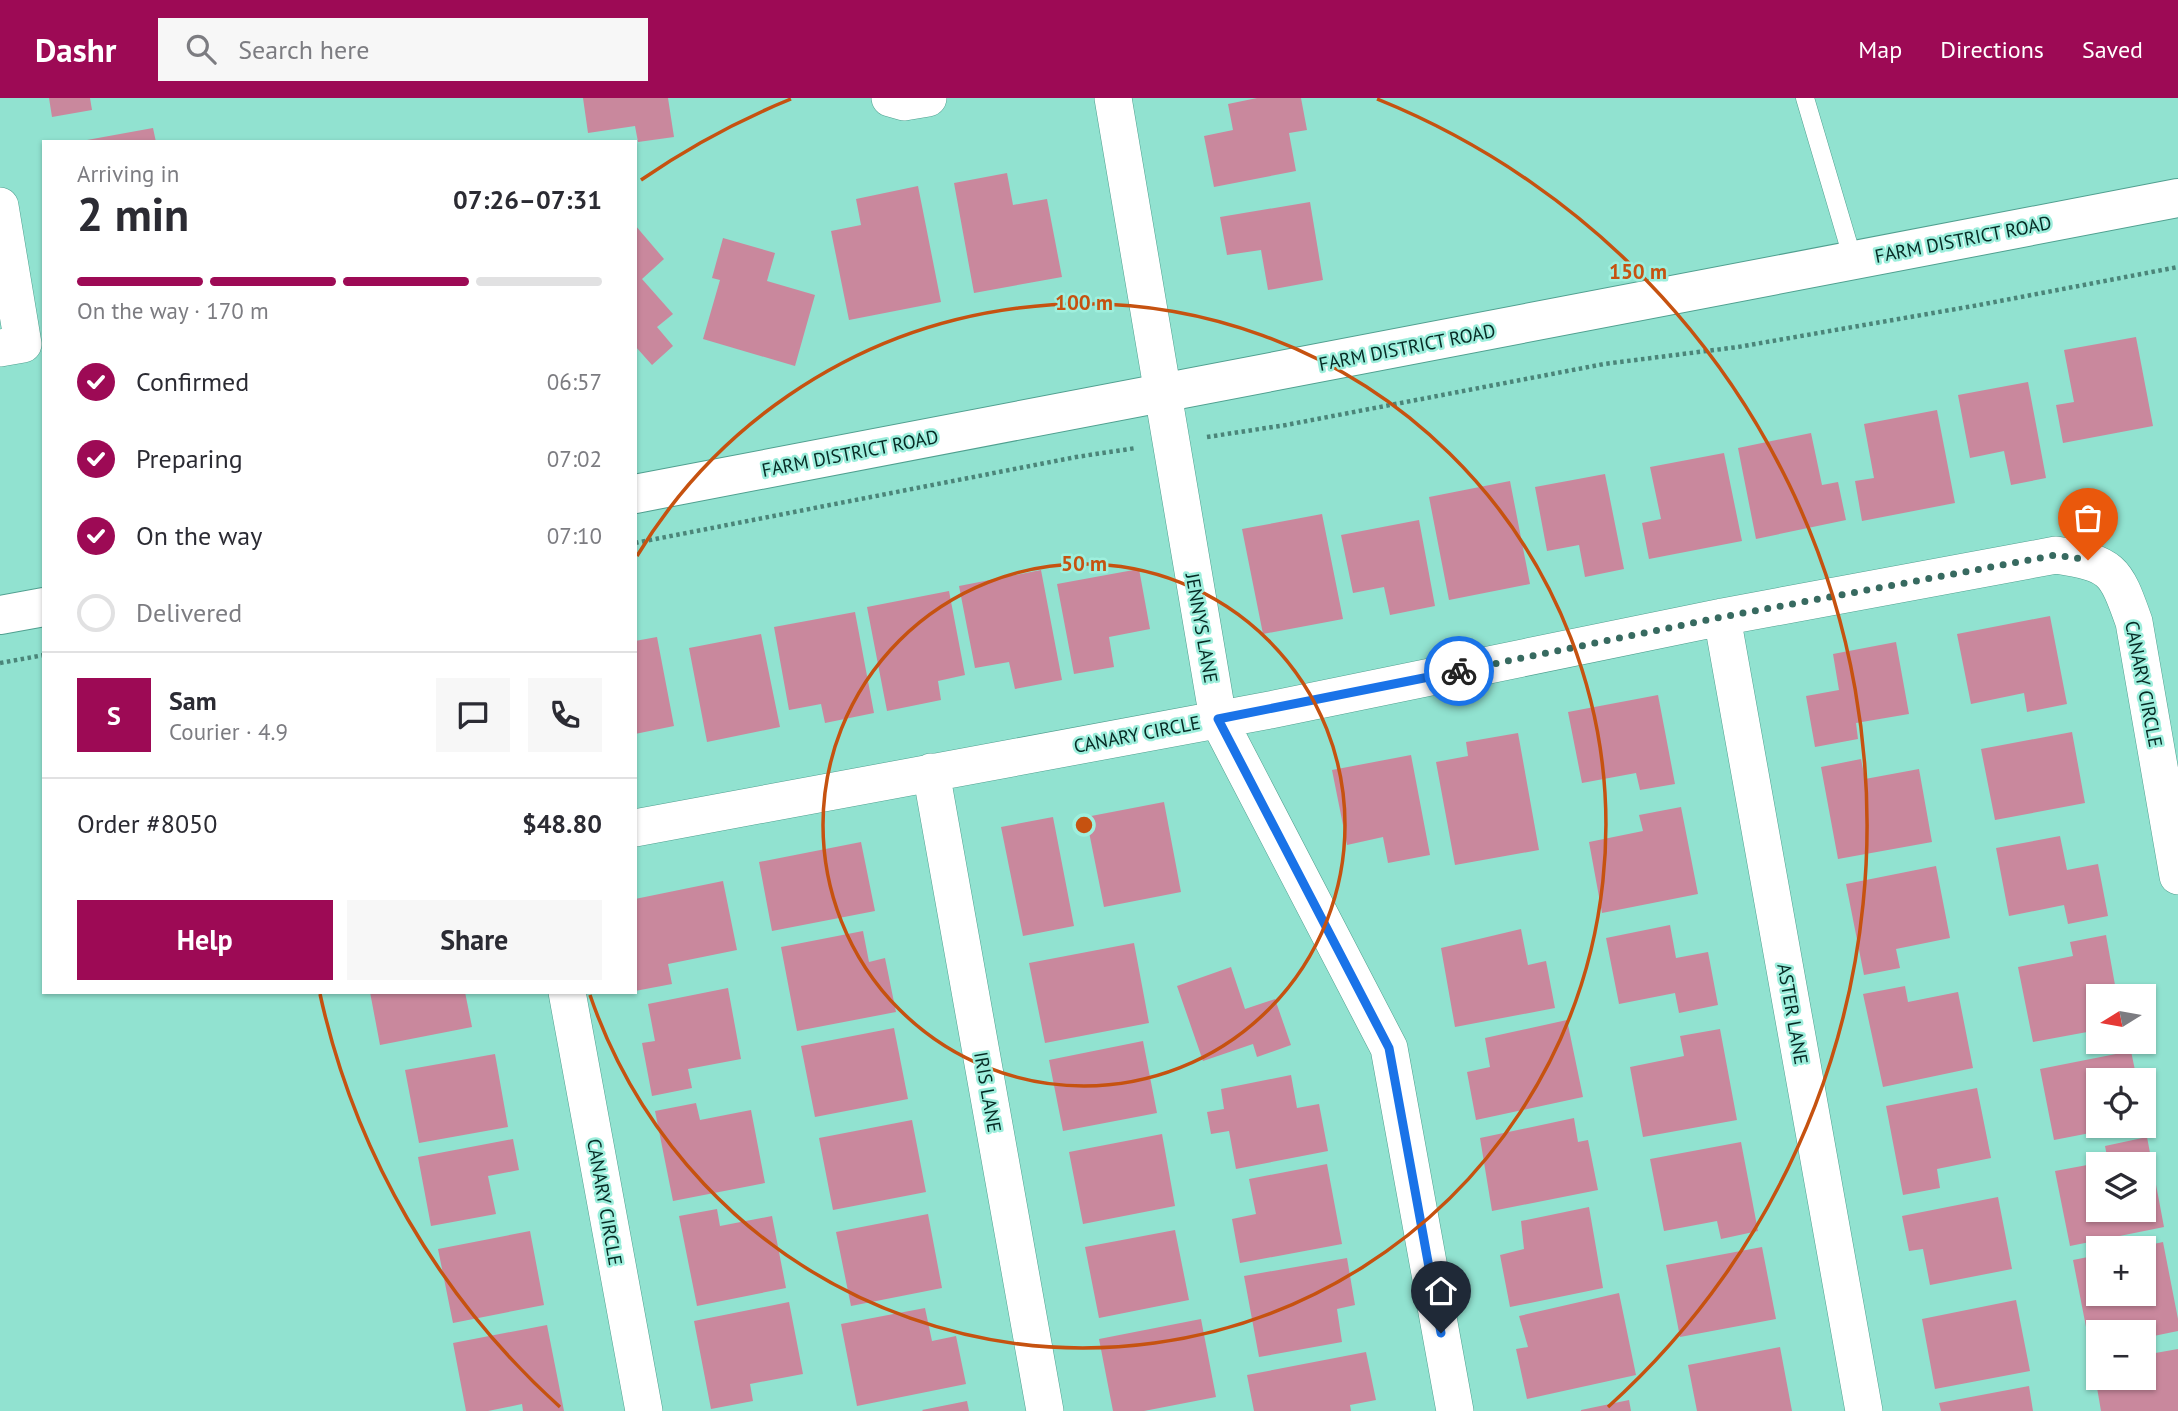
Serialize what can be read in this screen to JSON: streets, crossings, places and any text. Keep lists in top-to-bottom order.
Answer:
{
  "streets": {
    "main road": ["FARM DISTRICT ROAD"],
    "street": [
      "JENNYS LANE",
      "CANARY CIRCLE",
      "ASTER LANE",
      "IRIS LANE"
    ]
  },
  "crossings": [
    ["FARM DISTRICT ROAD", "JENNYS LANE"],
    ["JENNYS LANE", "CANARY CIRCLE"],
    ["CANARY CIRCLE", "ASTER LANE"],
    ["CANARY CIRCLE", "IRIS LANE"]
  ],
  "north": "left",
  "page": {
    "header": "Dashr",
    "search": "Search here",
    "nav": ["Map", "Directions", "Saved"],
    "heading": ["2 min", "Arriving in", "07:26–07:31"],
    "panel": [
      "Sam",
      "Courier · 4.9",
      "Order #8050",
      "$48.80"
    ],
    "bar": "On the way · 170 m",
    "list": [
      ["Confirmed", "06:57"],
      ["Preparing", "07:02"],
      ["On the way", "07:10"],
      "Delivered"
    ],
    "round": "S",
    "buttons": ["Help", "Share"],
    "map_buttons": ["+", "−"]
  },
  "rings": ["150 m", "100 m", "50 m"]
}
